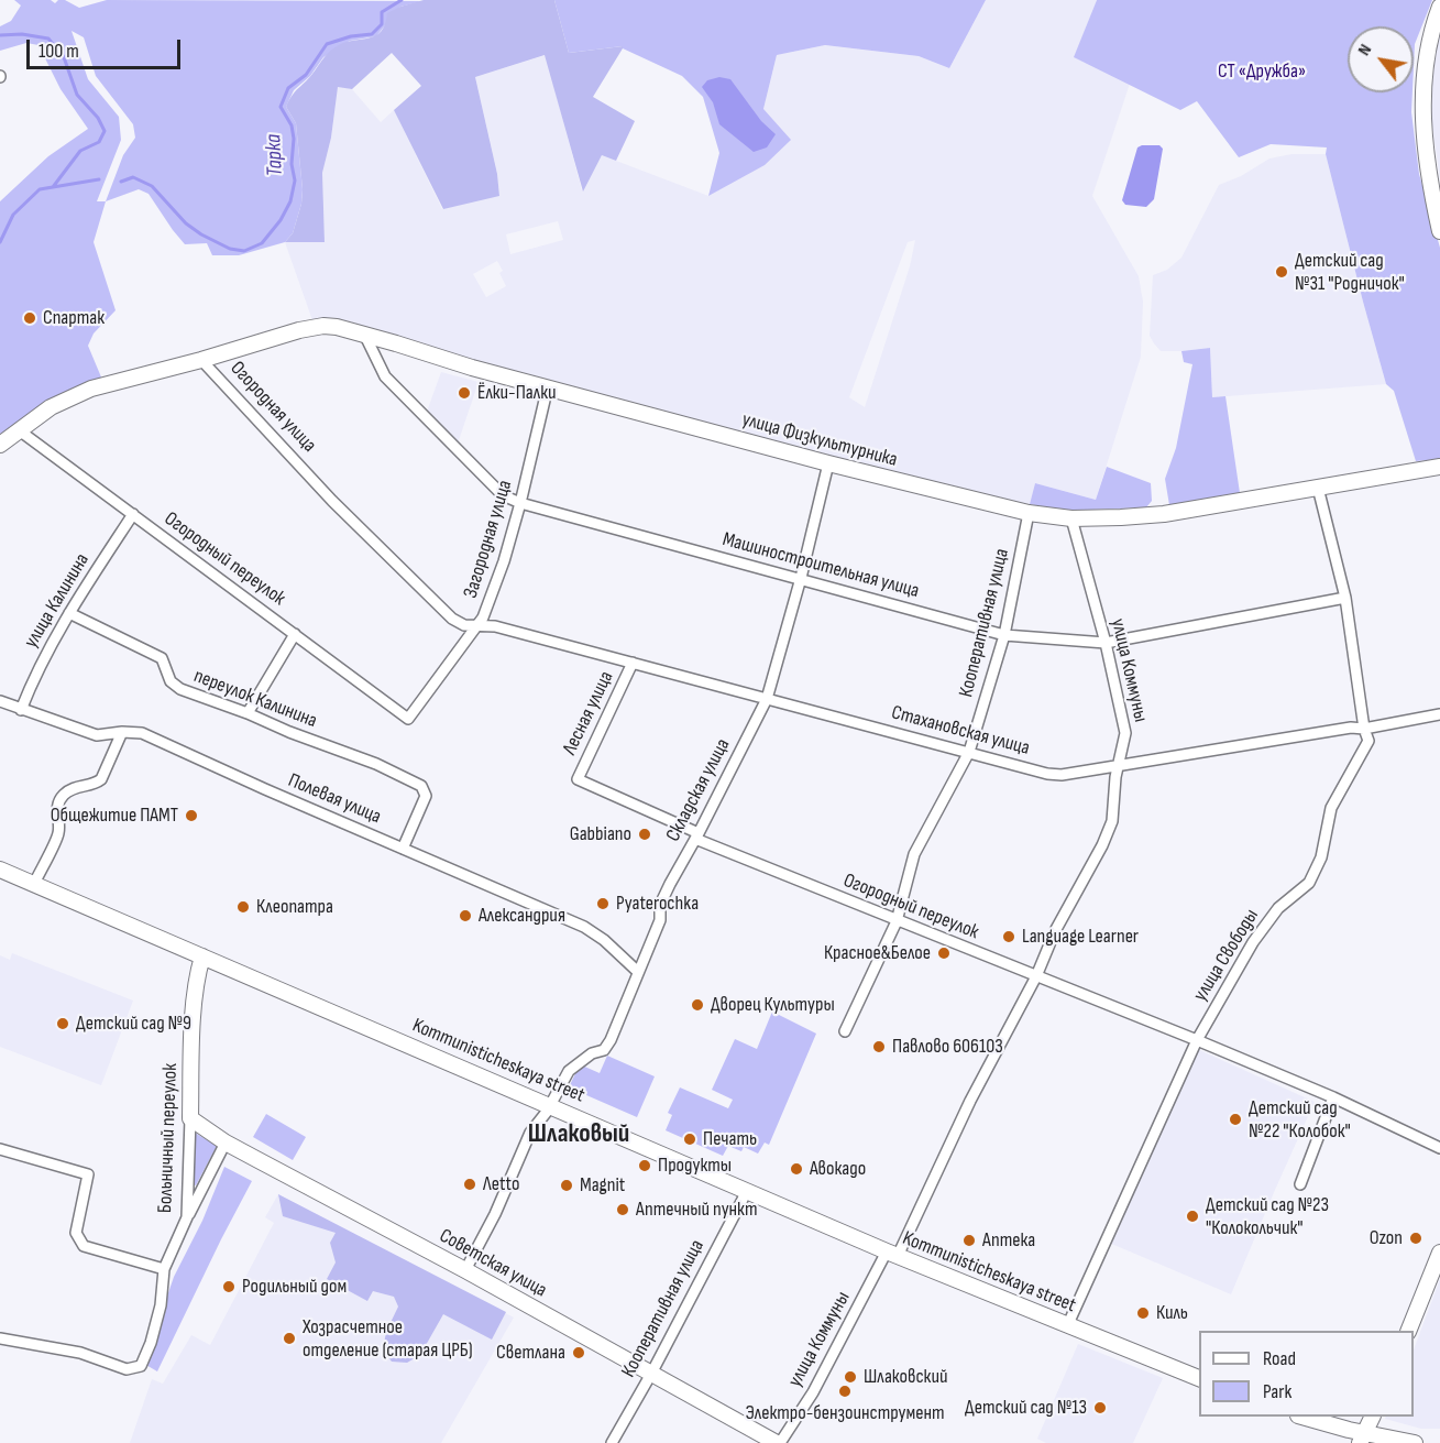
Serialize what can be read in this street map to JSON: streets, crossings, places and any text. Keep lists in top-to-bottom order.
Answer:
{
  "streets": {
    "street": [
      "Огородная улица",
      "улица Физкультурника",
      "Загородная улица",
      "Огородный переулок",
      "Машиностроительная улица",
      "улица Калинина",
      "Кооперативная улица",
      "улица Коммуны",
      "переулок Калинина",
      "Лесная улица",
      "Стахановская улица",
      "Складская улица",
      "Полевая улица",
      "улица Свободы",
      "Kommunisticheskaya street",
      "Больничный переулок",
      "Советская улица"
    ]
  },
  "crossings": [
    ["Огородная улица", "улица Физкультурника"],
    ["Огородная улица", "Загородная улица"],
    ["Огородная улица", "Огородный переулок"],
    ["Огородная улица", "Стахановская улица"],
    ["улица Физкультурника", "Загородная улица"],
    ["улица Физкультурника", "Машиностроительная улица"],
    ["улица Физкультурника", "Кооперативная улица"],
    ["улица Физкультурника", "улица Коммуны"],
    ["улица Физкультурника", "Складская улица"],
    ["улица Физкультурника", "улица Свободы"],
    ["Загородная улица", "Огородный переулок"],
    ["Загородная улица", "Машиностроительная улица"],
    ["Загородная улица", "Стахановская улица"],
    ["Огородный переулок", "улица Калинина"],
    ["Огородный переулок", "Кооперативная улица"],
    ["Огородный переулок", "улица Коммуны"],
    ["Огородный переулок", "Лесная улица"],
    ["Огородный переулок", "Складская улица"],
    ["Огородный переулок", "улица Свободы"],
    ["Машиностроительная улица", "Кооперативная улица"],
    ["Машиностроительная улица", "улица Коммуны"],
    ["Машиностроительная улица", "Складская улица"],
    ["Машиностроительная улица", "улица Свободы"],
    ["улица Калинина", "переулок Калинина"],
    ["улица Калинина", "Полевая улица"],
    ["Кооперативная улица", "Стахановская улица"],
    ["Кооперативная улица", "Kommunisticheskaya street"],
    ["Кооперативная улица", "Советская улица"],
    ["улица Коммуны", "Стахановская улица"],
    ["улица Коммуны", "Kommunisticheskaya street"],
    ["улица Коммуны", "Советская улица"],
    ["переулок Калинина", "Полевая улица"],
    ["Лесная улица", "Стахановская улица"],
    ["Стахановская улица", "Складская улица"],
    ["Стахановская улица", "улица Свободы"],
    ["Складская улица", "Полевая улица"],
    ["Складская улица", "Kommunisticheskaya street"],
    ["Складская улица", "Советская улица"],
    ["улица Свободы", "Kommunisticheskaya street"],
    ["Kommunisticheskaya street", "Больничный переулок"],
    ["Больничный переулок", "Советская улица"]
  ],
  "districts": ["Шлаковый"],
  "water": ["Тарка"],
  "parks": ["СТ «Дружба»"],
  "places": [
    "Детский сад №31 \"Родничок\"",
    "Спартак",
    "Ёлки-Палки",
    "Общежитие ПАМТ",
    "Gabbiano",
    "Pyaterochka",
    "Клеопатра",
    "Александрия",
    "Language Learner",
    "Красное&Белое",
    "Дворец Культуры",
    "Детский сад №9",
    "Павлово 606103",
    "Детский сад №22 \"Колобок\"",
    "Печать",
    "Продукты",
    "Авокадо",
    "Леtto",
    "Magnit",
    "Аптечный пункт",
    "Детский сад №23 \"Колокольчик\"",
    "Ozon",
    "Аптека",
    "Родильный дом",
    "Киль",
    "Хозрасчетное отделение (старая ЦРБ)",
    "Светлана",
    "Шлаковский",
    "Электро-бензоинструмент",
    "Детский сад №13"
  ],
  "legend": ["Road", "Park"],
  "scale_bar": "100 m",
  "north": "top left"
}
